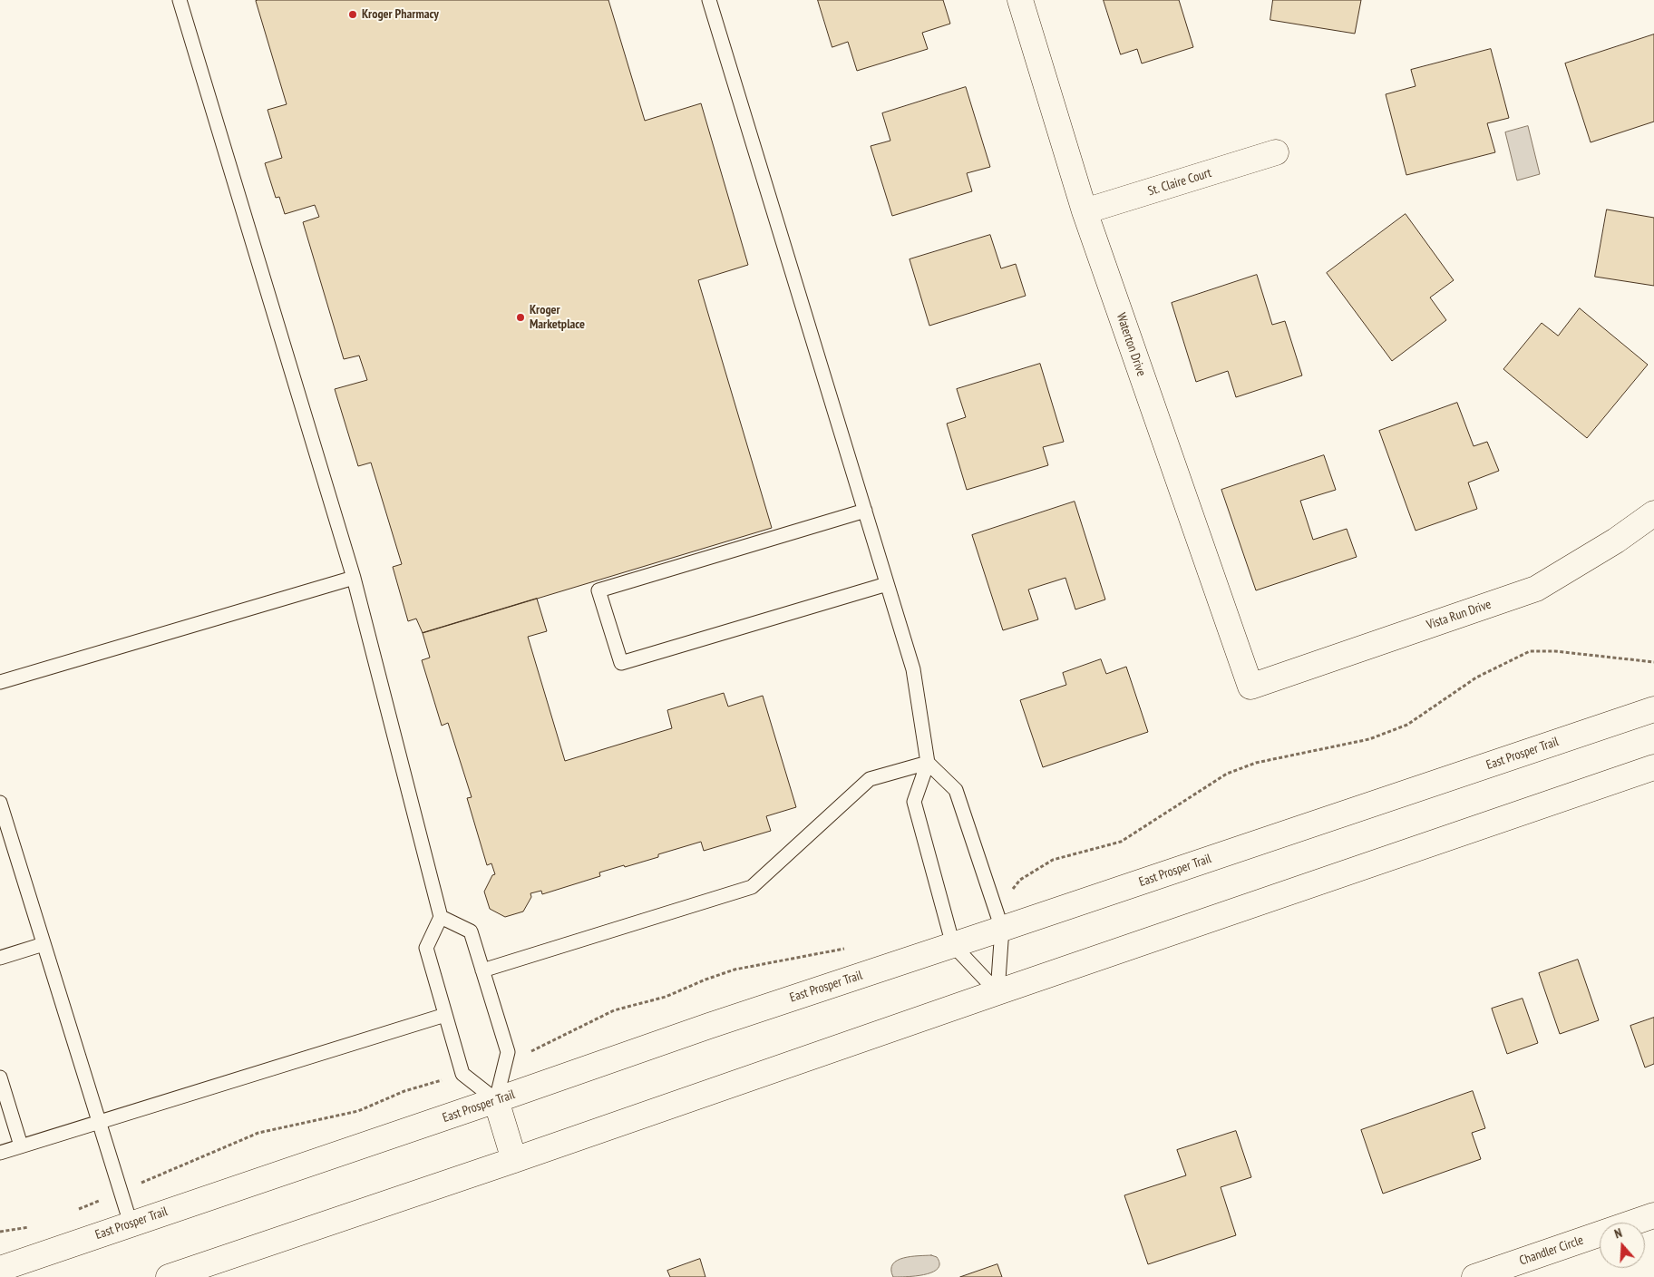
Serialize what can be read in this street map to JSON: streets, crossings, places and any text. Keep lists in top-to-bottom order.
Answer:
{
  "streets": {
    "main road": [
      "St. Claire Court",
      "Waterton Drive",
      "Vista Run Drive",
      "East Prosper Trail",
      "Chandler Circle"
    ]
  },
  "crossings": [
    ["St. Claire Court", "Waterton Drive"],
    ["Waterton Drive", "Vista Run Drive"]
  ],
  "places": ["Kroger Pharmacy", "Kroger Marketplace"],
  "north": "top"
}
